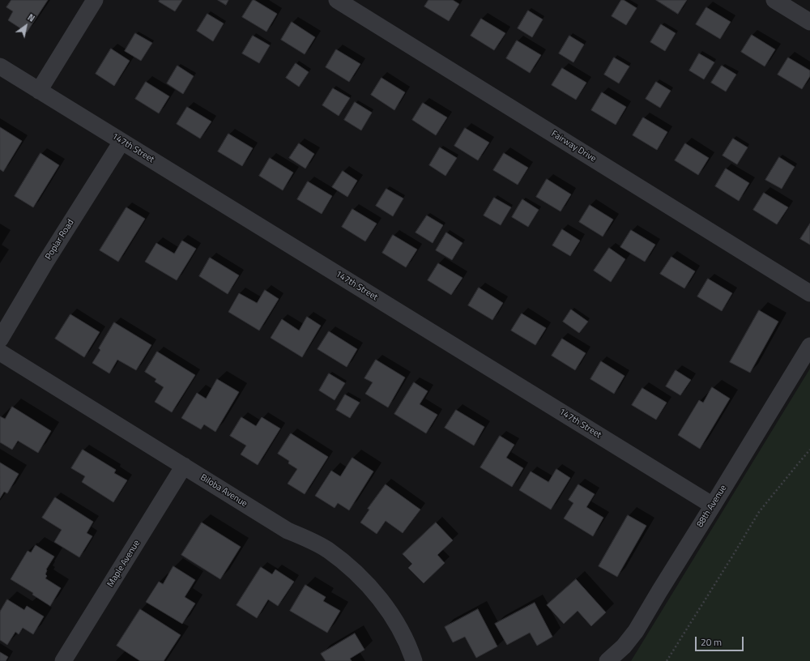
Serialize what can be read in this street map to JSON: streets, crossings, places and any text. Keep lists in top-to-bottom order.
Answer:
{
  "streets": {
    "street": [
      "Fairway Drive",
      "147th Street",
      "Poplar Road",
      "Biloba Avenue",
      "88th Avenue",
      "Maple Avenue"
    ]
  },
  "crossings": [
    ["147th Street", "Poplar Road"],
    ["147th Street", "88th Avenue"],
    ["Biloba Avenue", "Maple Avenue"]
  ],
  "scale_bar": "20 m",
  "north": "top right"
}
